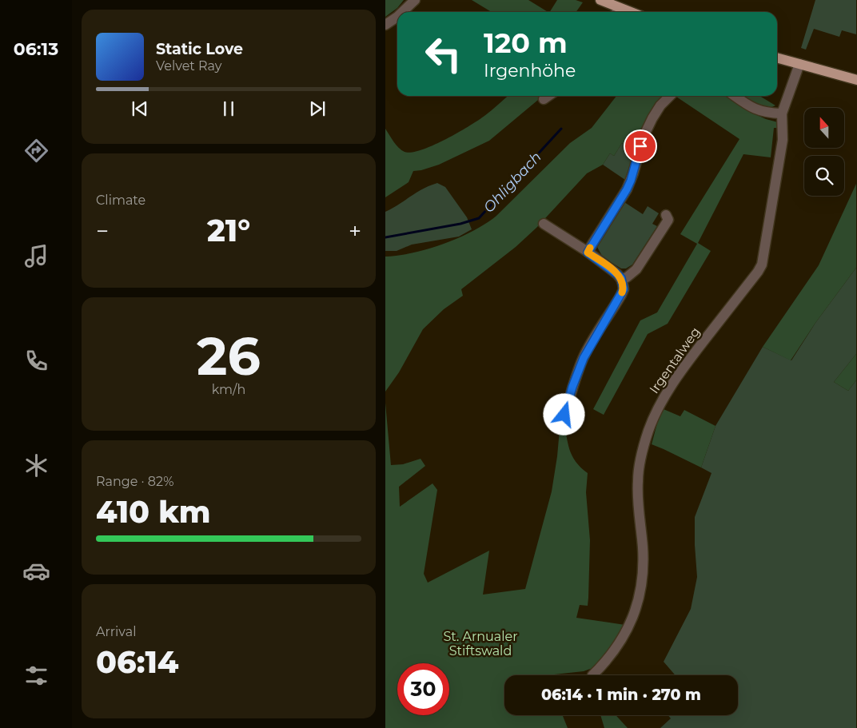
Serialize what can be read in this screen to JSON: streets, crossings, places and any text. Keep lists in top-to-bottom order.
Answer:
{
  "streets": {
    "street": ["Irgentalweg"]
  },
  "water": ["Ohligbach"],
  "parks": ["St. Arnualer Stiftswald"],
  "north": "top",
  "page": {
    "tabs": "06:13",
    "turn": ["120 m", "Irgenhöhe"],
    "song": ["Static Love", "Velvet Ray"],
    "tile": [
      "Climate",
      ["26", "km/h"],
      ["Range · 82%", "410 km"],
      ["Arrival", "06:14"]
    ],
    "heat": ["−", "21°", "+"],
    "limit": "30",
    "trip": "06:14 · 1 min · 270 m"
  }
}
